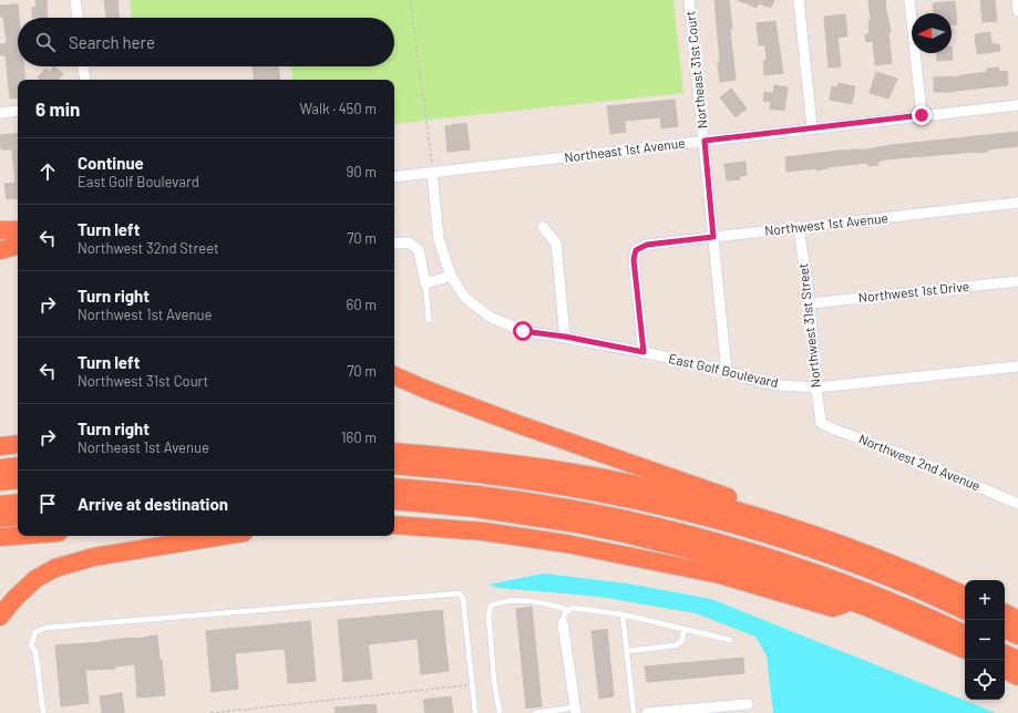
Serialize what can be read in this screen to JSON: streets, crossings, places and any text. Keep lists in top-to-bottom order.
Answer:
{
  "streets": {
    "street": [
      "Northeast 31st Court",
      "Northeast 1st Avenue",
      "Northwest 1st Avenue",
      "Northwest 1st Drive",
      "Northwest 31st Street",
      "East Golf Boulevard",
      "Northwest 2nd Avenue"
    ]
  },
  "crossings": [
    ["Northeast 31st Court", "Northeast 1st Avenue"],
    ["Northeast 31st Court", "Northwest 1st Avenue"],
    ["Northeast 31st Court", "East Golf Boulevard"],
    ["Northeast 1st Avenue", "East Golf Boulevard"],
    ["Northwest 1st Avenue", "Northwest 31st Street"],
    ["Northwest 1st Avenue", "East Golf Boulevard"],
    ["Northwest 1st Drive", "Northwest 31st Street"],
    ["Northwest 31st Street", "East Golf Boulevard"],
    ["Northwest 31st Street", "Northwest 2nd Avenue"]
  ],
  "north": "left",
  "page": {
    "search": "Search here",
    "heading": ["6 min", "Walk · 450 m"],
    "list": [
      ["Continue", "East Golf Boulevard", "90 m"],
      ["Turn left", "Northwest 32nd Street", "70 m"],
      ["Turn right", "Northwest 1st Avenue", "60 m"],
      ["Turn left", "Northwest 31st Court", "70 m"],
      ["Turn right", "Northeast 1st Avenue", "160 m"],
      "Arrive at destination"
    ],
    "map_buttons": ["+", "−"]
  }
}
